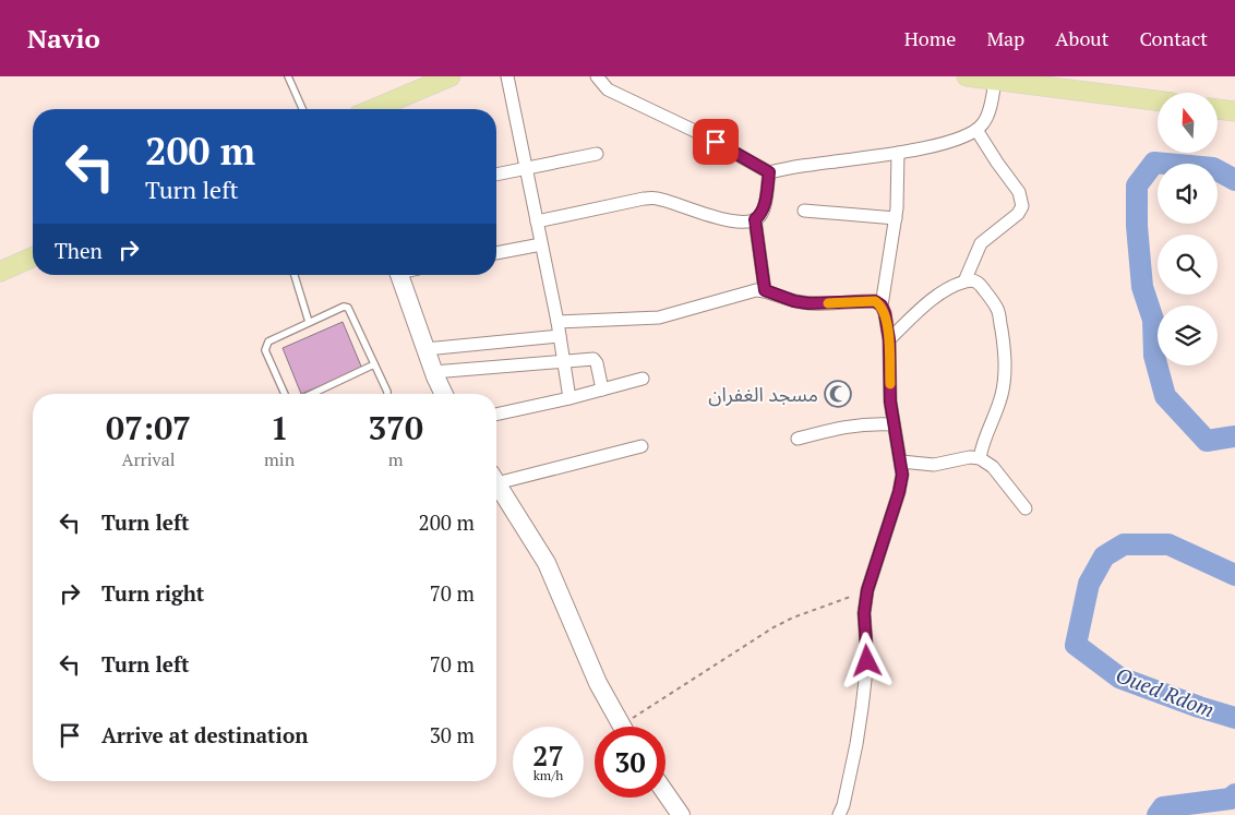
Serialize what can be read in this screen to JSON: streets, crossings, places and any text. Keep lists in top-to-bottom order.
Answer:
{
  "water": ["Oued Rdom"],
  "places": {
    "mosque": ["مسجد الغفران"]
  },
  "north": "top",
  "page": {
    "header": "Navio",
    "nav": [
      "Home",
      "Map",
      "About",
      "Contact"
    ],
    "turn": ["200 m", "Turn left"],
    "then": "Then",
    "eta": [
      "07:07",
      "Arrival",
      "1",
      "min",
      "370",
      "m"
    ],
    "list": [
      {
        "name": "Turn left",
        "value": "200 m"
      },
      {
        "name": "Turn right",
        "value": "70 m"
      },
      {
        "name": "Turn left",
        "value": "70 m"
      },
      {
        "name": "Arrive at destination",
        "value": "30 m"
      }
    ],
    "speed": "27 km/h",
    "limit": "30"
  }
}
